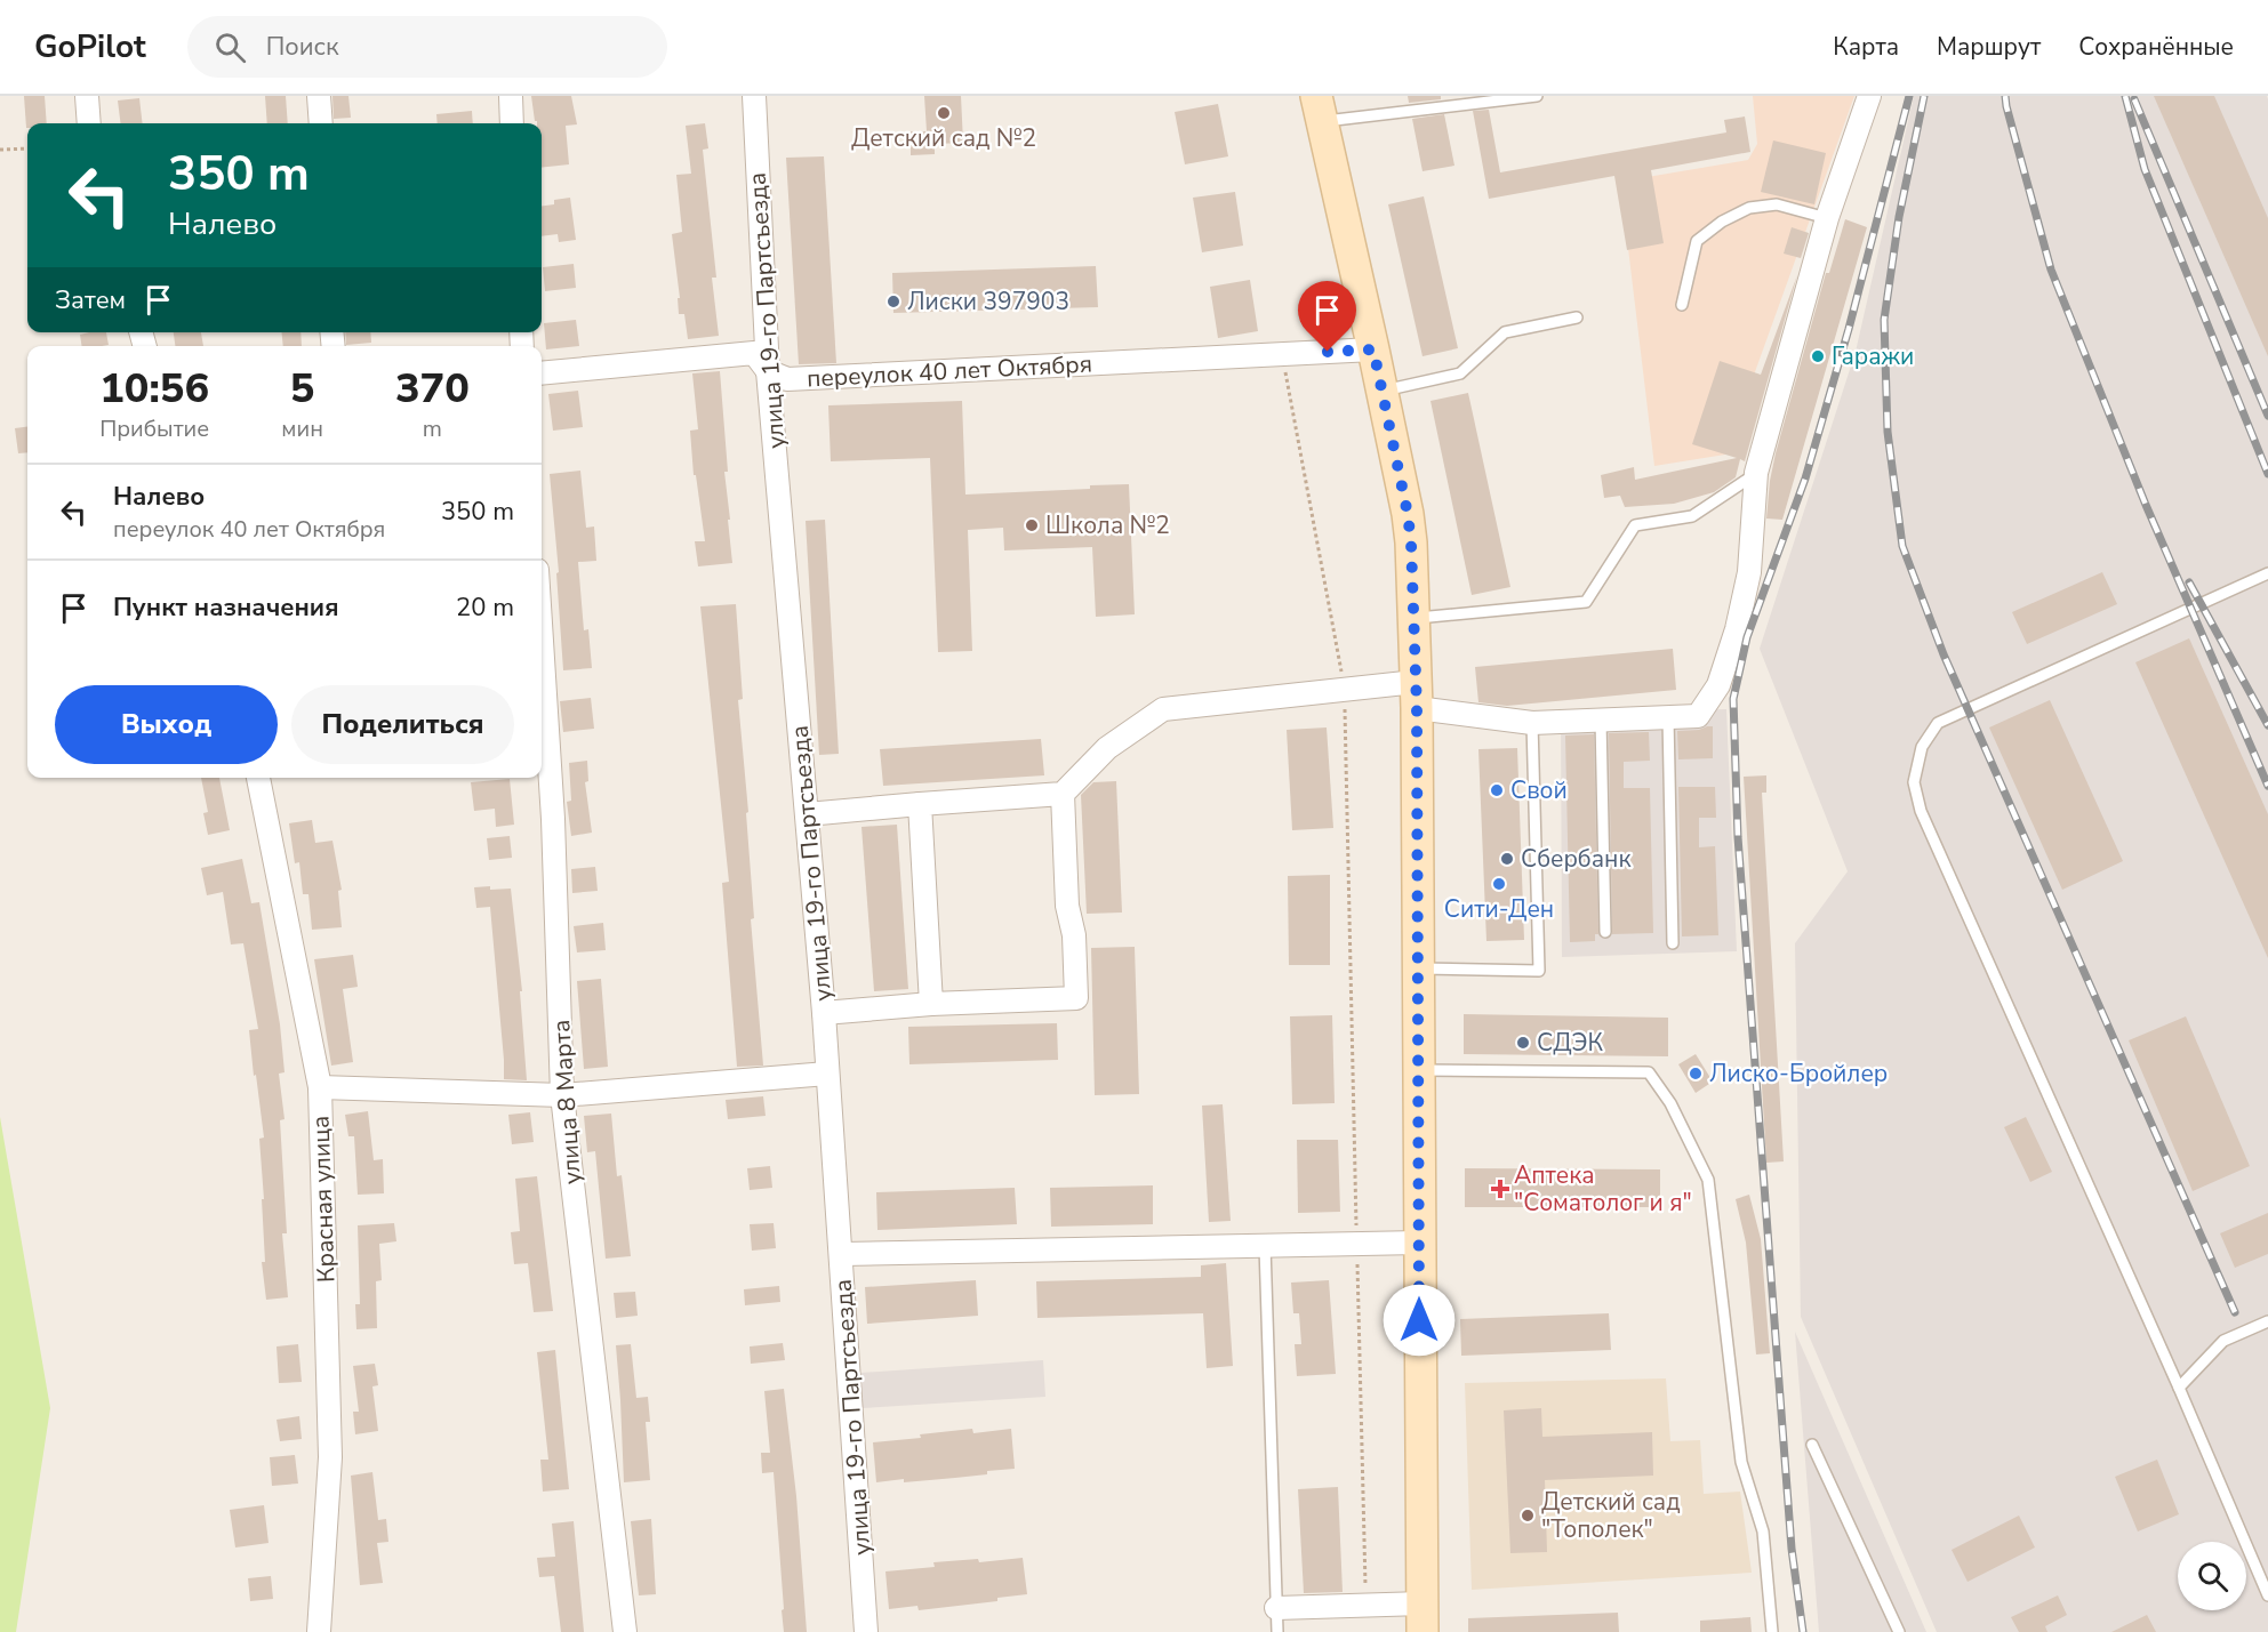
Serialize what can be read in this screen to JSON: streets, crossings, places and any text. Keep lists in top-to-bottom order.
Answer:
{
  "streets": {
    "street": [
      "улица 19-го Партсъезда",
      "переулок 40 лет Октября",
      "улица 8 Марта",
      "Красная улица"
    ]
  },
  "crossings": [
    ["улица 19-го Партсъезда", "переулок 40 лет Октября"]
  ],
  "places": {
    "other": [
      "Детский сад №2",
      "Лиски 397903",
      "Гаражи",
      "Школа №2",
      "Свой",
      "Сбербанк",
      "Сити-Ден",
      "СДЭК",
      "Лиско-Бройлер",
      "Детский сад \"Тополек\""
    ],
    "health": ["Аптека \"Соматолог и я\""]
  },
  "page": {
    "header": "GoPilot",
    "search": "Поиск",
    "nav": ["Карта", "Маршрут", "Сохранённые"],
    "turn": ["350 m", "Налево"],
    "then": "Затем",
    "eta": [
      "10:56",
      "Прибытие",
      "5",
      "мин",
      "370",
      "m"
    ],
    "list": [
      {
        "name": "Налево",
        "note": "переулок 40 лет Октября",
        "value": "350 m"
      },
      {
        "name": "Пункт назначения",
        "value": "20 m"
      }
    ],
    "buttons": ["Выход", "Поделиться"]
  }
}
